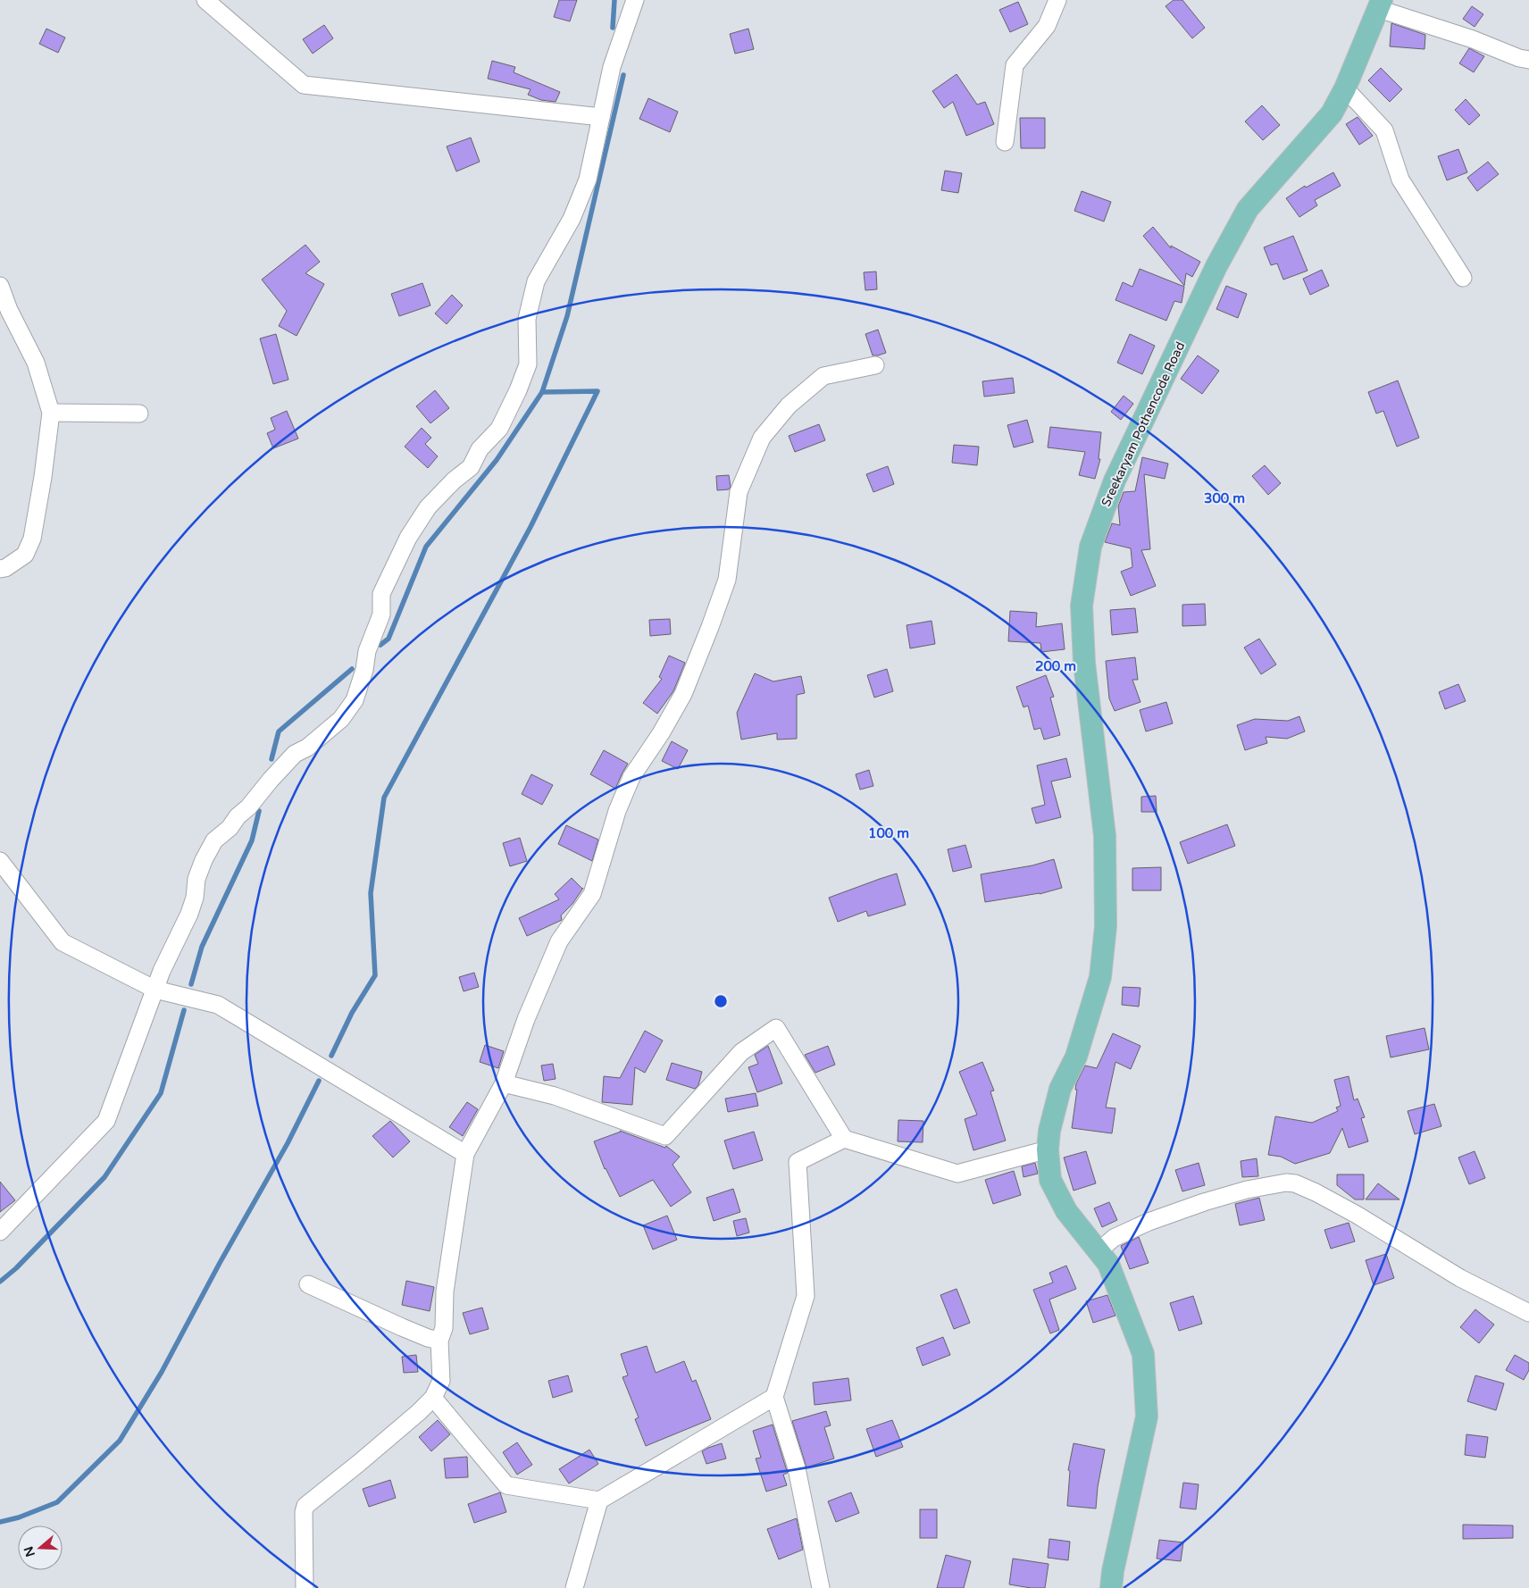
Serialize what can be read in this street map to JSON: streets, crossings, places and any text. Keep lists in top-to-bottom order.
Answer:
{
  "streets": {
    "main road": ["Sreekaryam Pothencode Road"]
  },
  "north": "left",
  "rings": ["300 m", "200 m", "100 m"]
}
